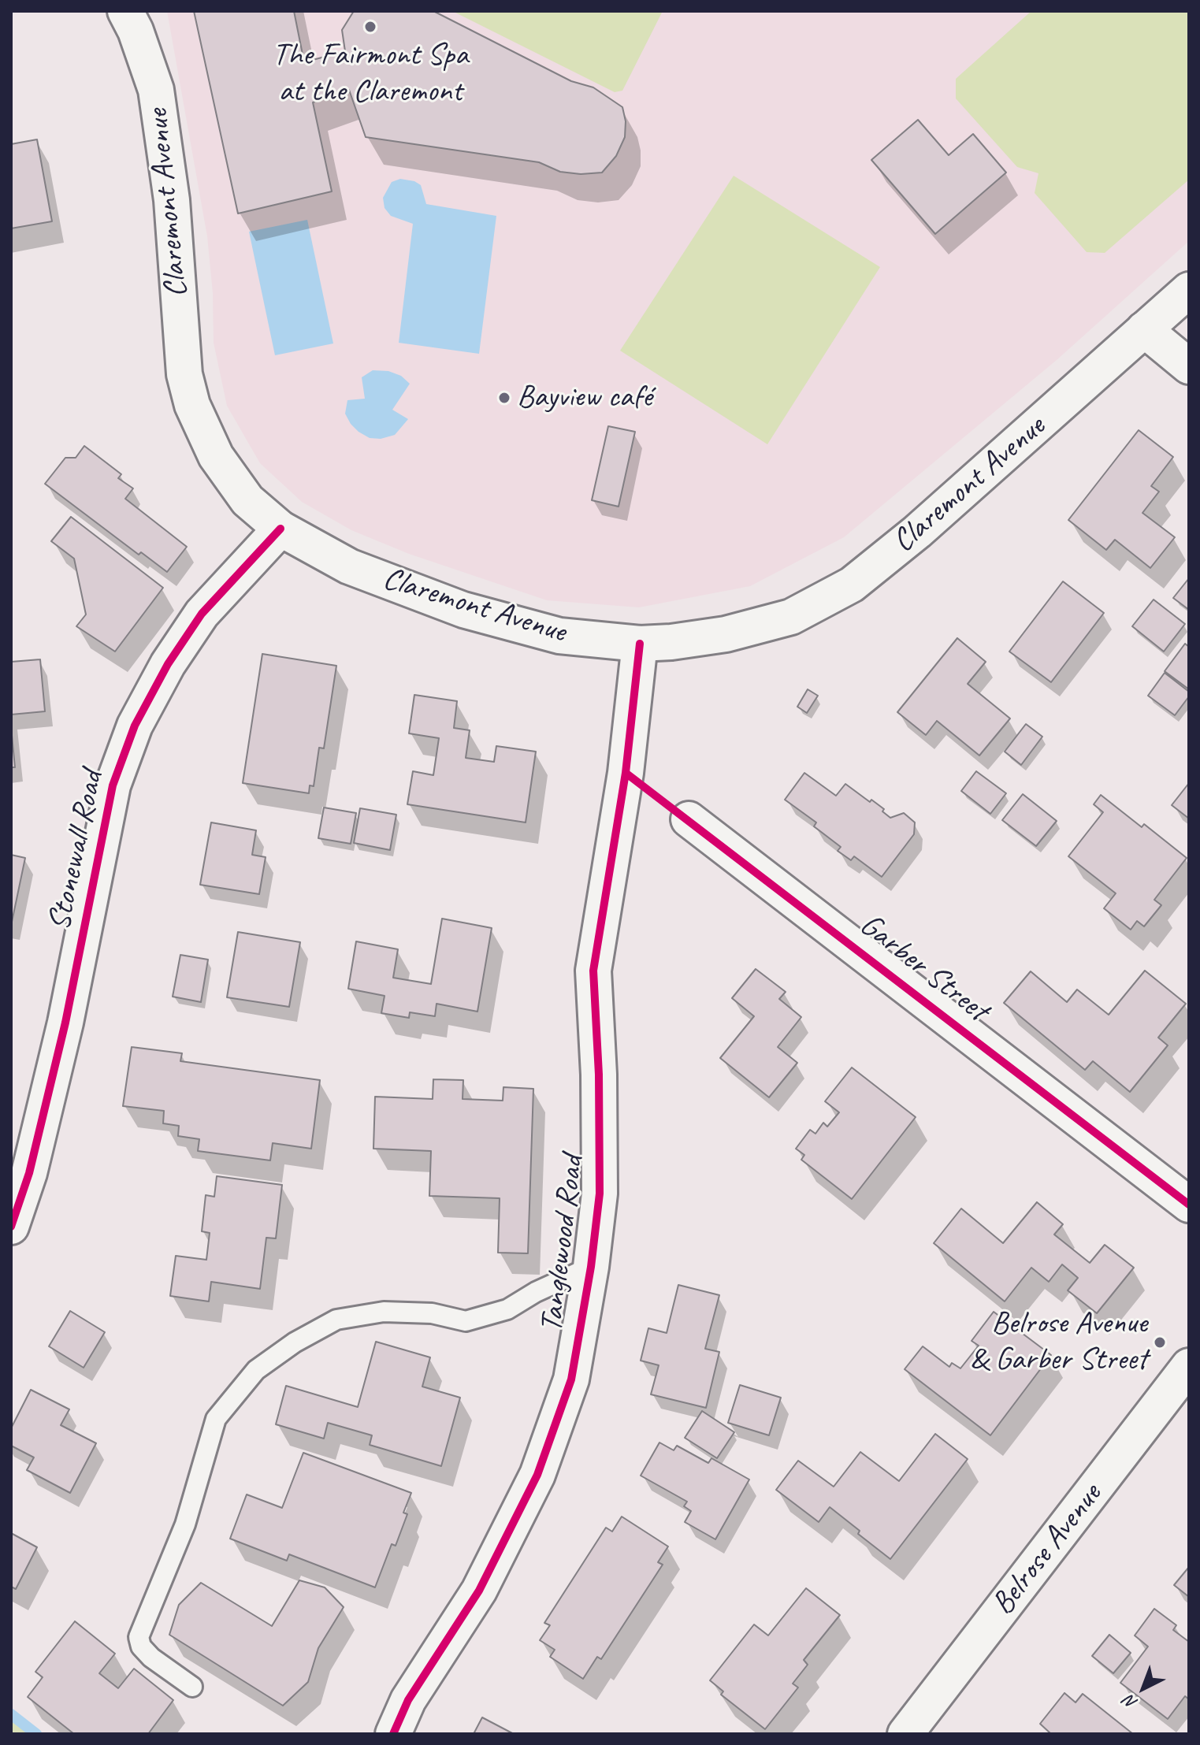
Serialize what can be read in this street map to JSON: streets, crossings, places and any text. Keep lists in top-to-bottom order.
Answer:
{
  "streets": {
    "street": [
      "Claremont Avenue",
      "Stonewall Road",
      "Garber Street",
      "Tanglewood Road",
      "Belrose Avenue"
    ]
  },
  "crossings": [
    ["Claremont Avenue", "Stonewall Road"],
    ["Claremont Avenue", "Tanglewood Road"]
  ],
  "places": ["The Fairmont Spa at the Claremont", "Bayview café", "Belrose Avenue & Garber Street"],
  "north": "bottom left"
}
